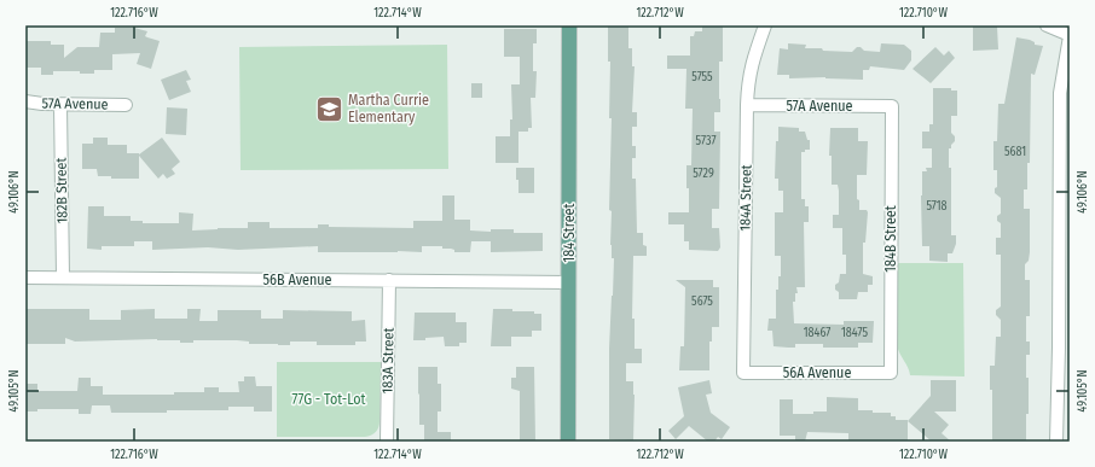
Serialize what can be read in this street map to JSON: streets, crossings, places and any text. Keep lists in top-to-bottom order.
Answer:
{
  "streets": {
    "main road": ["184 Street"],
    "street": [
      "57A Avenue",
      "182B Street",
      "184A Street",
      "184B Street",
      "56B Avenue",
      "183A Street",
      "56A Avenue"
    ]
  },
  "crossings": [
    ["57A Avenue", "182B Street"],
    ["57A Avenue", "184A Street"],
    ["57A Avenue", "184B Street"],
    ["182B Street", "56B Avenue"],
    ["184A Street", "56A Avenue"],
    ["184 Street", "56B Avenue"],
    ["184B Street", "56A Avenue"],
    ["56B Avenue", "183A Street"]
  ],
  "parks": ["77G - Tot-Lot"],
  "places": {
    "school or university": ["Martha Currie Elementary"]
  },
  "house_numbers": [
    "5755",
    "5737",
    "5681",
    "5729",
    "5718",
    "5675",
    "18467",
    "18475"
  ],
  "coordinates": [
    "122.716°W",
    "122.714°W",
    "122.712°W",
    "122.710°W",
    "49.106°N",
    "49.105°N"
  ]
}
